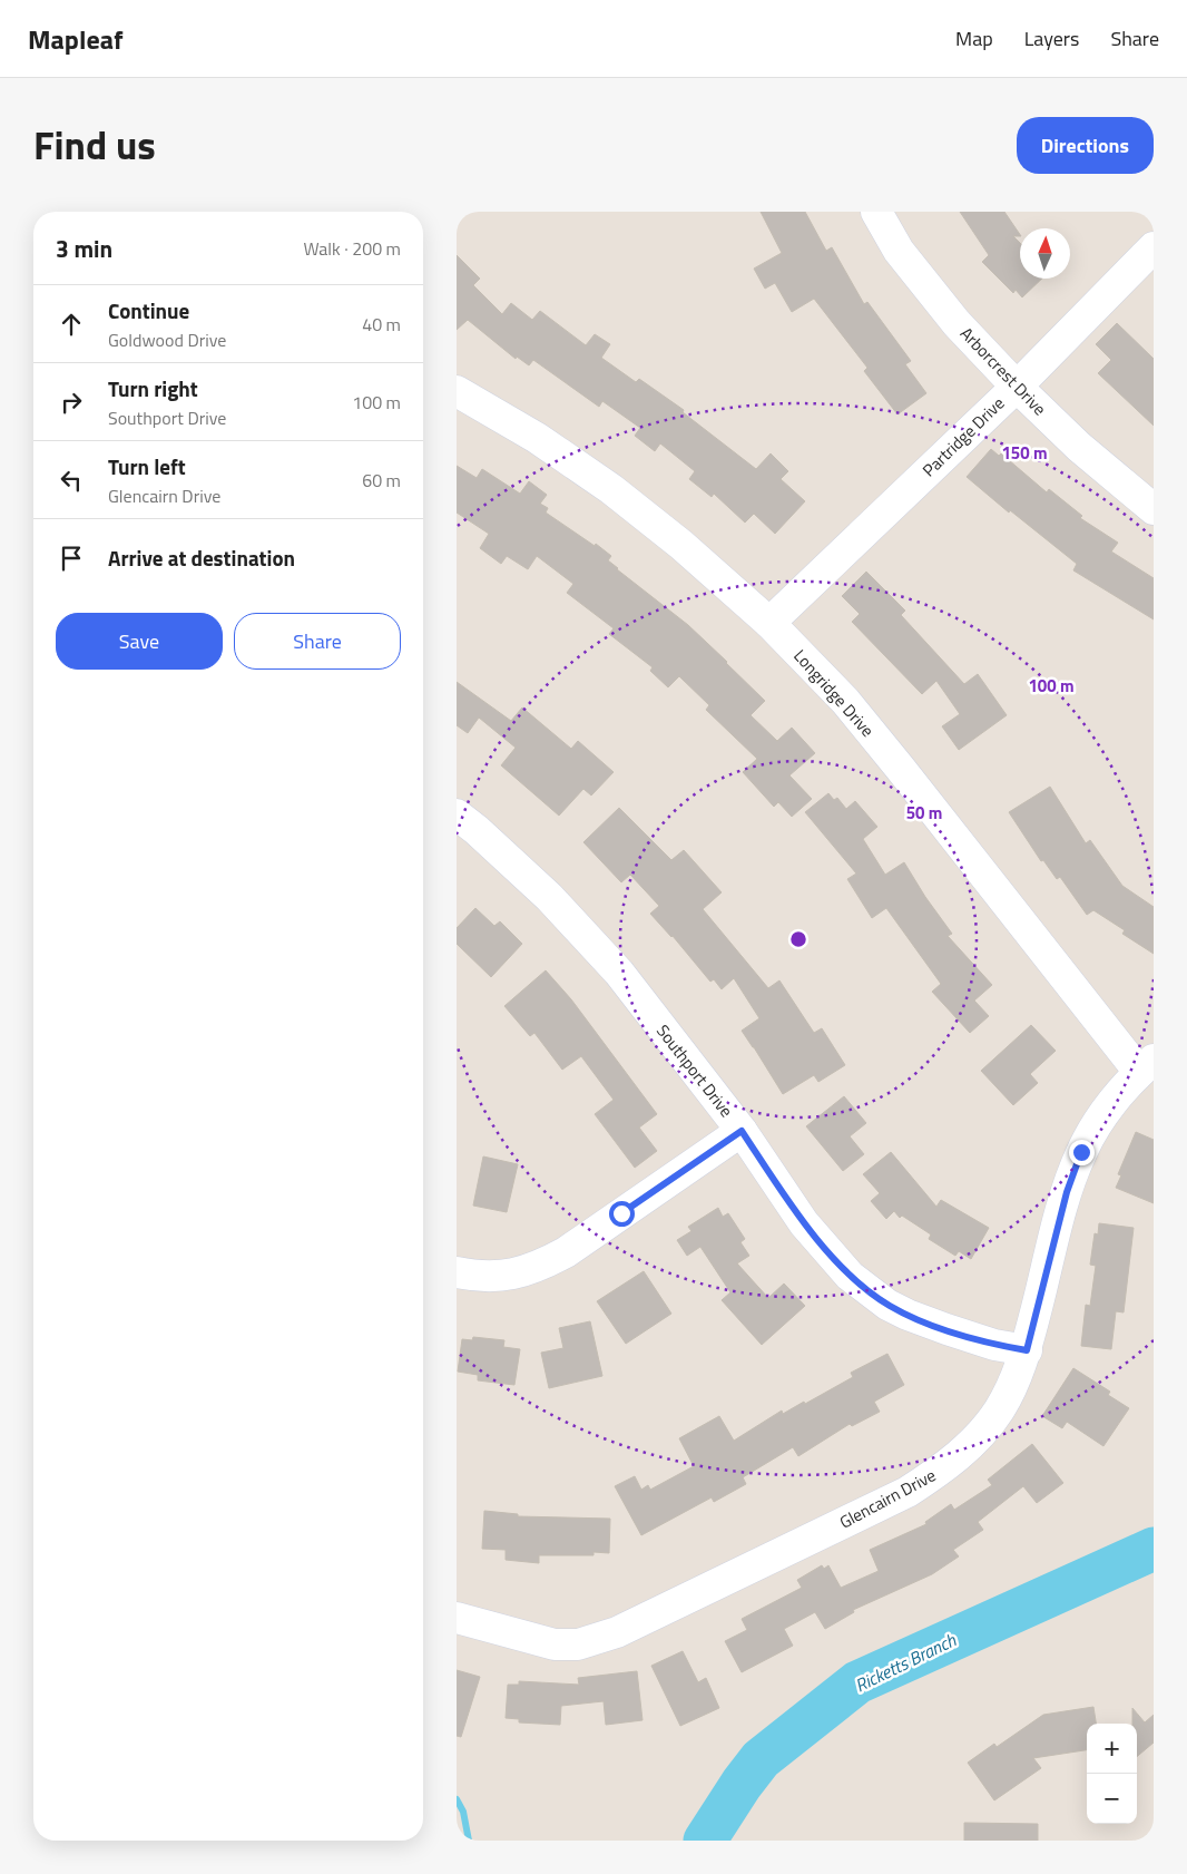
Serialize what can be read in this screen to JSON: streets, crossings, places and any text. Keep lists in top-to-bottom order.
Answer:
{
  "streets": {
    "street": [
      "Arborcrest Drive",
      "Partridge Drive",
      "Longridge Drive",
      "Southport Drive",
      "Glencairn Drive"
    ]
  },
  "crossings": [
    ["Arborcrest Drive", "Partridge Drive"],
    ["Partridge Drive", "Longridge Drive"],
    ["Longridge Drive", "Glencairn Drive"],
    ["Southport Drive", "Glencairn Drive"]
  ],
  "water": ["Ricketts Branch"],
  "north": "top",
  "page": {
    "header": "Mapleaf",
    "nav": ["Map", "Layers", "Share"],
    "title": "Find us",
    "buttons": [
      "Directions",
      ["Save", "Share"]
    ],
    "heading": ["3 min", "Walk · 200 m"],
    "list": [
      ["Continue", "Goldwood Drive", "40 m"],
      ["Turn right", "Southport Drive", "100 m"],
      ["Turn left", "Glencairn Drive", "60 m"],
      "Arrive at destination"
    ],
    "map_buttons": ["+", "−"]
  },
  "rings": ["150 m", "100 m", "50 m"]
}
